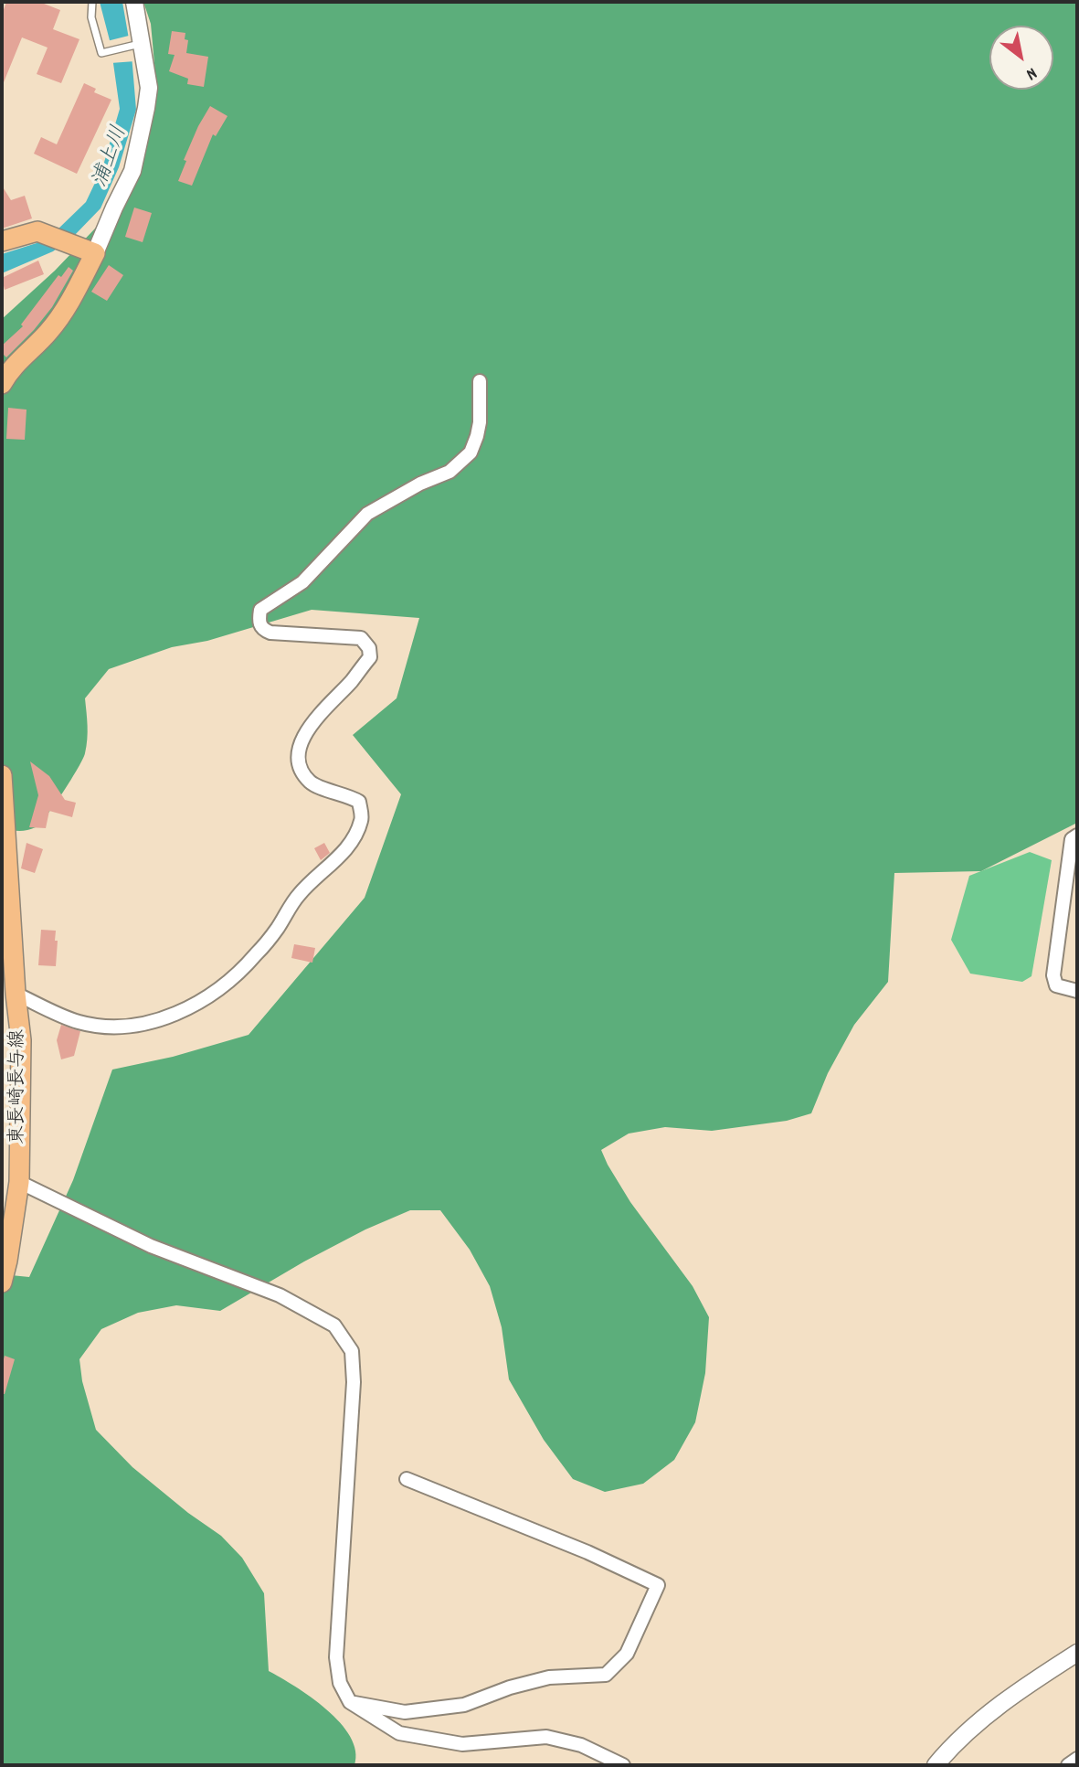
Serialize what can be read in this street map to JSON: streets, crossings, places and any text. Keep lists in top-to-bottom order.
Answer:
{
  "streets": {
    "main road": ["東長崎長与線"]
  },
  "water": ["浦上川"],
  "north": "bottom right"
}
